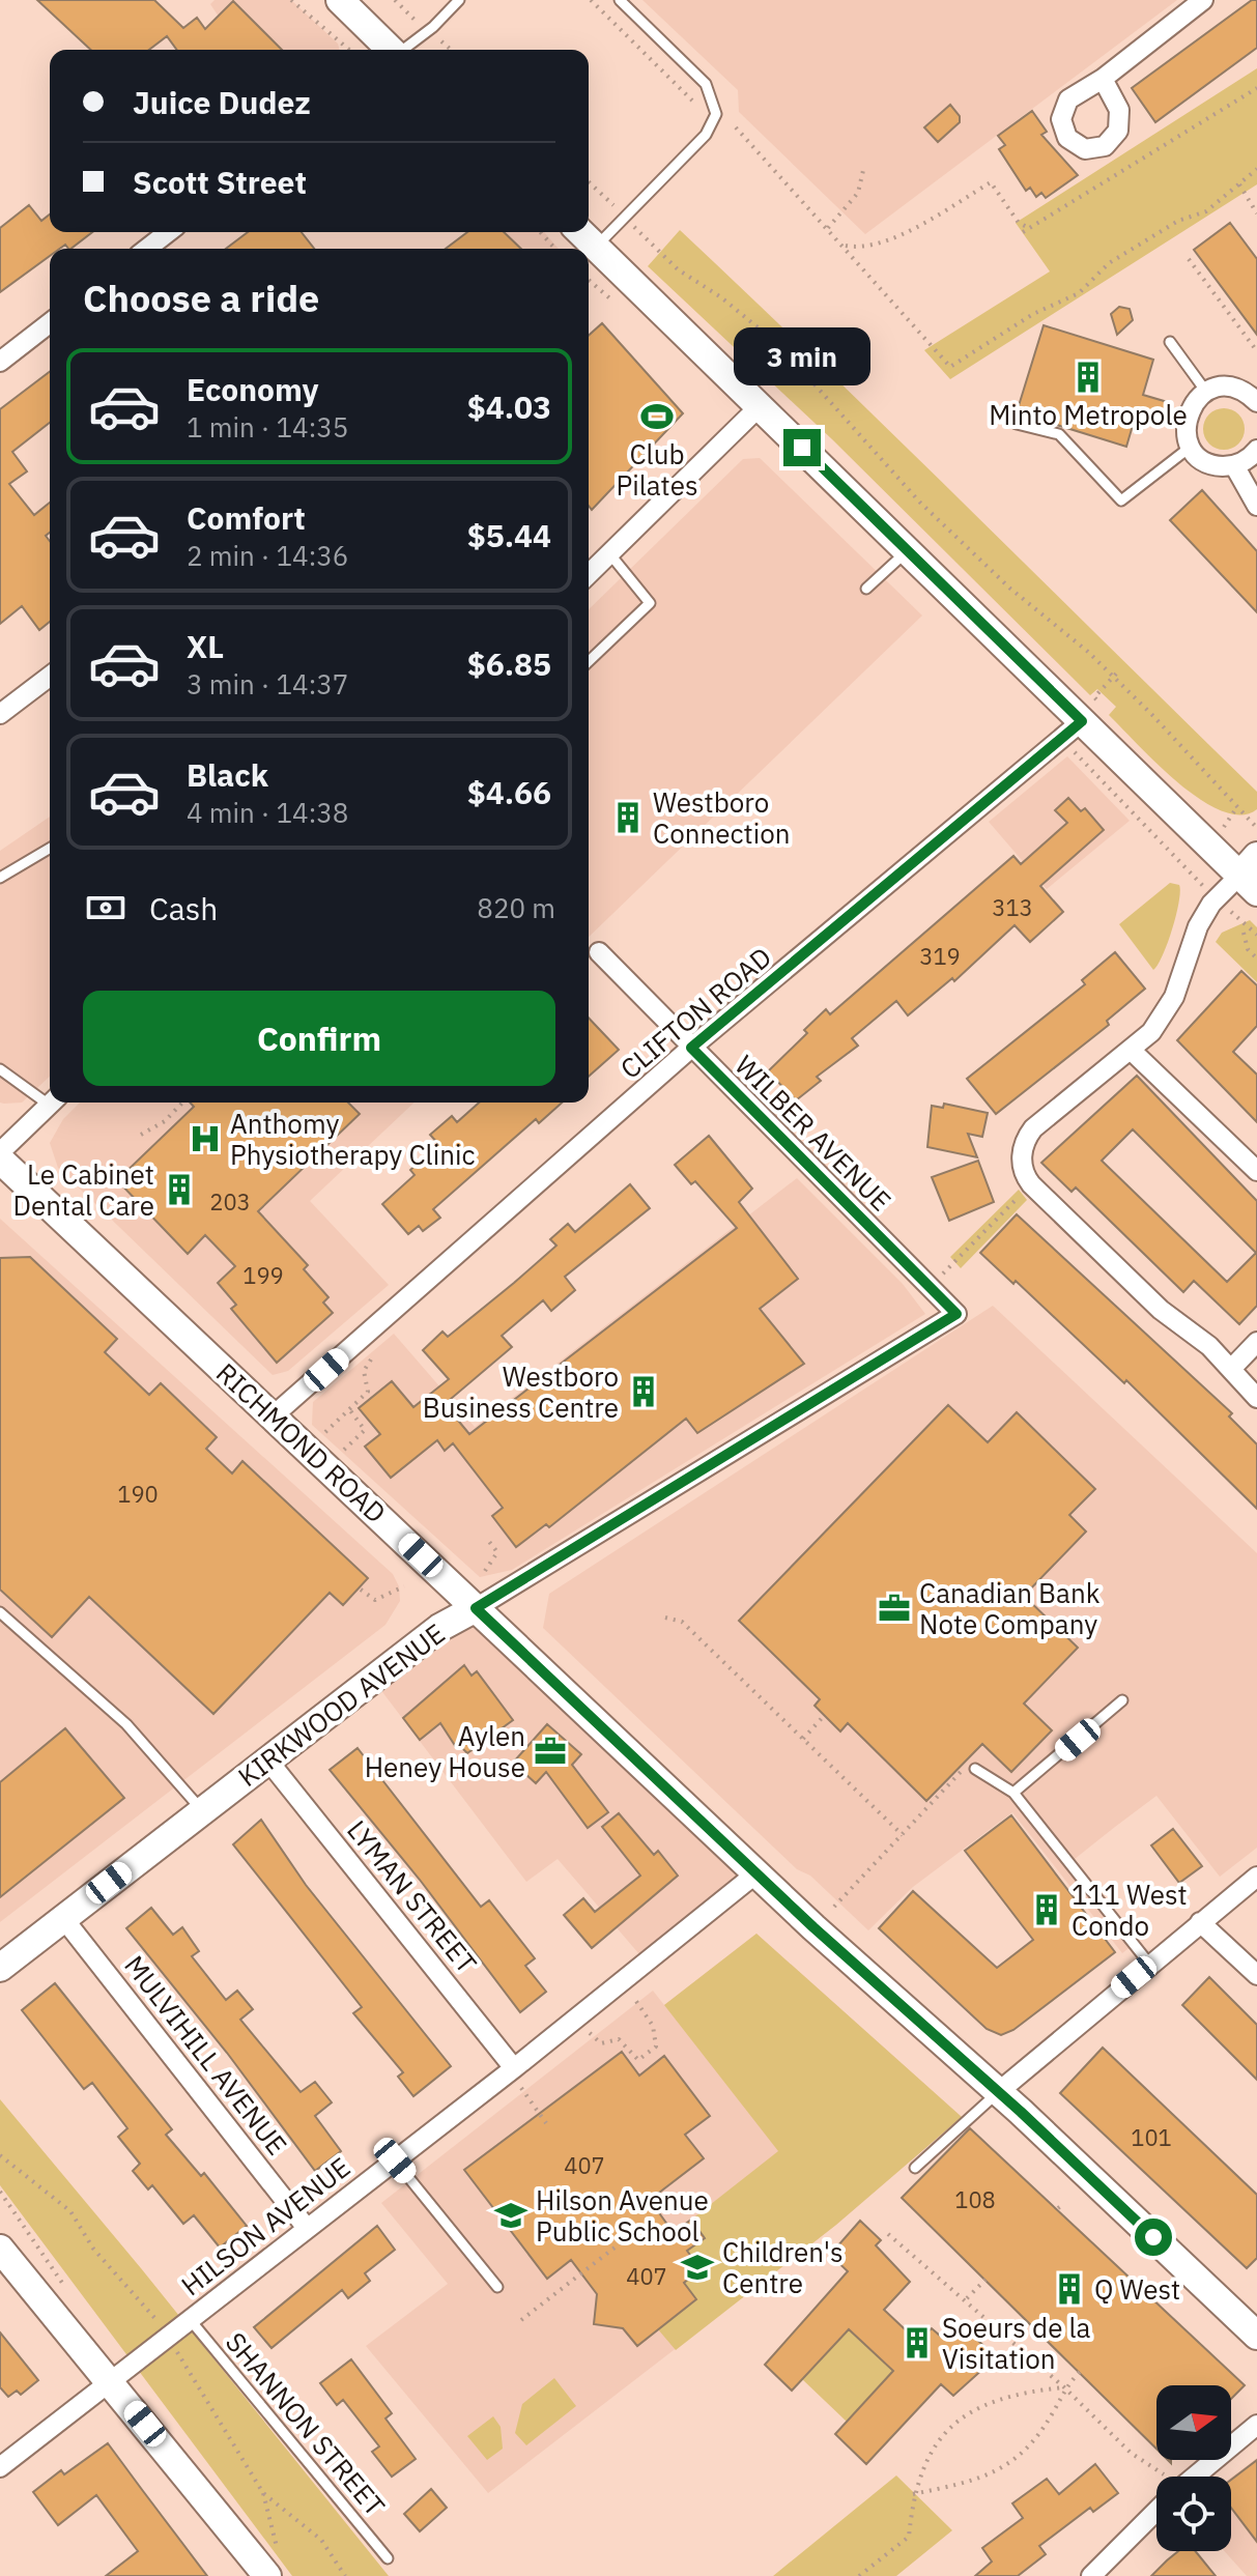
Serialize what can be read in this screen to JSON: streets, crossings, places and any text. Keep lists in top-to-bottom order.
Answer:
{
  "streets": {
    "main road": ["RICHMOND ROAD", "KIRKWOOD AVENUE"],
    "street": [
      "CLIFTON ROAD",
      "WILBER AVENUE",
      "LYMAN STREET",
      "MULVIHILL AVENUE",
      "HILSON AVENUE"
    ],
    "lane": ["SHANNON STREET"]
  },
  "crossings": [
    ["CLIFTON ROAD", "WILBER AVENUE"],
    ["CLIFTON ROAD", "RICHMOND ROAD"],
    ["WILBER AVENUE", "KIRKWOOD AVENUE"],
    ["RICHMOND ROAD", "KIRKWOOD AVENUE"],
    ["RICHMOND ROAD", "HILSON AVENUE"],
    ["KIRKWOOD AVENUE", "LYMAN STREET"],
    ["KIRKWOOD AVENUE", "MULVIHILL AVENUE"],
    ["LYMAN STREET", "HILSON AVENUE"],
    ["MULVIHILL AVENUE", "HILSON AVENUE"],
    ["HILSON AVENUE", "SHANNON STREET"]
  ],
  "places": {
    "building": [
      "Minto Metropole",
      "Westboro Connection",
      "Le Cabinet Dental Care",
      "Westboro Business Centre",
      "111 West Condo",
      "Q West",
      "Soeurs de la Visitation"
    ],
    "sports": ["Club Pilates"],
    "hospital": ["Anthomy Physiotherapy Clinic"],
    "office": ["Canadian Bank Note Company", "Aylen Heney House"],
    "school or university": ["Hilson Avenue Public School", "Children's Centre"]
  },
  "house_numbers": [
    "313",
    "319",
    "203",
    "199",
    "190",
    "101",
    "407",
    "108",
    "407"
  ],
  "north": "right",
  "page": {
    "banner": ["Juice Dudez", "Scott Street"],
    "heading": "Choose a ride",
    "bubble": "3 min",
    "list": [
      {
        "name": "Economy",
        "note": "1 min · 14:35",
        "value": "$4.03"
      },
      {
        "name": "Comfort",
        "note": "2 min · 14:36",
        "value": "$5.44"
      },
      {
        "name": "XL",
        "note": "3 min · 14:37",
        "value": "$6.85"
      },
      {
        "name": "Black",
        "note": "4 min · 14:38",
        "value": "$4.66"
      }
    ],
    "pay": ["Cash", "820 m"],
    "buttons": "Confirm"
  }
}
